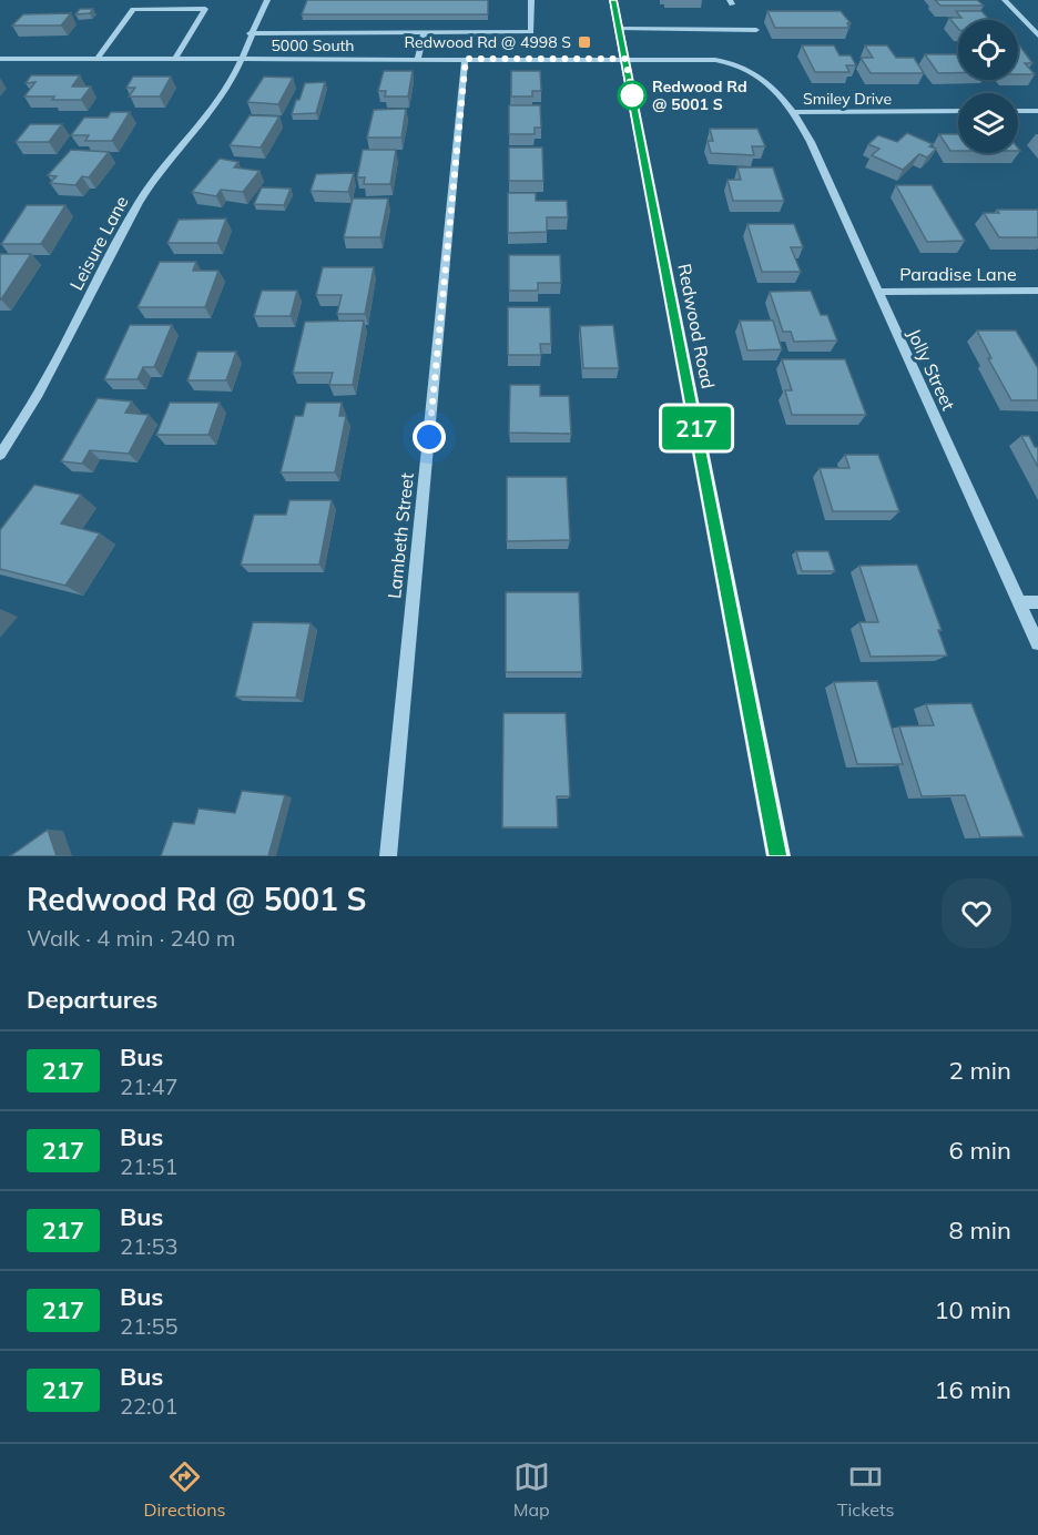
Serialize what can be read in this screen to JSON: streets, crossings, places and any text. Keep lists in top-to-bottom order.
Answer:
{
  "streets": {
    "main road": ["Redwood Road"],
    "street": [
      "5000 South",
      "Smiley Drive",
      "Leisure Lane",
      "Paradise Lane",
      "Jolly Street",
      "Lambeth Street"
    ]
  },
  "crossings": [
    ["5000 South", "Smiley Drive"],
    ["5000 South", "Leisure Lane"],
    ["5000 South", "Redwood Road"],
    ["5000 South", "Lambeth Street"],
    ["Smiley Drive", "Redwood Road"],
    ["Smiley Drive", "Jolly Street"],
    ["Paradise Lane", "Jolly Street"]
  ],
  "places": {
    "transit": ["Redwood Rd @ 4998 S"],
    "other": ["Redwood Rd @ 5001 S"]
  },
  "lines": ["bus line 217"],
  "page": {
    "on_map": "217",
    "heading": [
      ["Redwood Rd @ 5001 S", "Walk · 4 min · 240 m"],
      "Departures"
    ],
    "list": [
      {
        "mark": "217",
        "name": "Bus",
        "note": "21:47",
        "value": "2 min"
      },
      {
        "mark": "217",
        "name": "Bus",
        "note": "21:51",
        "value": "6 min"
      },
      {
        "mark": "217",
        "name": "Bus",
        "note": "21:53",
        "value": "8 min"
      },
      {
        "mark": "217",
        "name": "Bus",
        "note": "21:55",
        "value": "10 min"
      },
      {
        "mark": "217",
        "name": "Bus",
        "note": "22:01",
        "value": "16 min"
      }
    ],
    "tabs": ["Directions", "Map", "Tickets"]
  }
}
